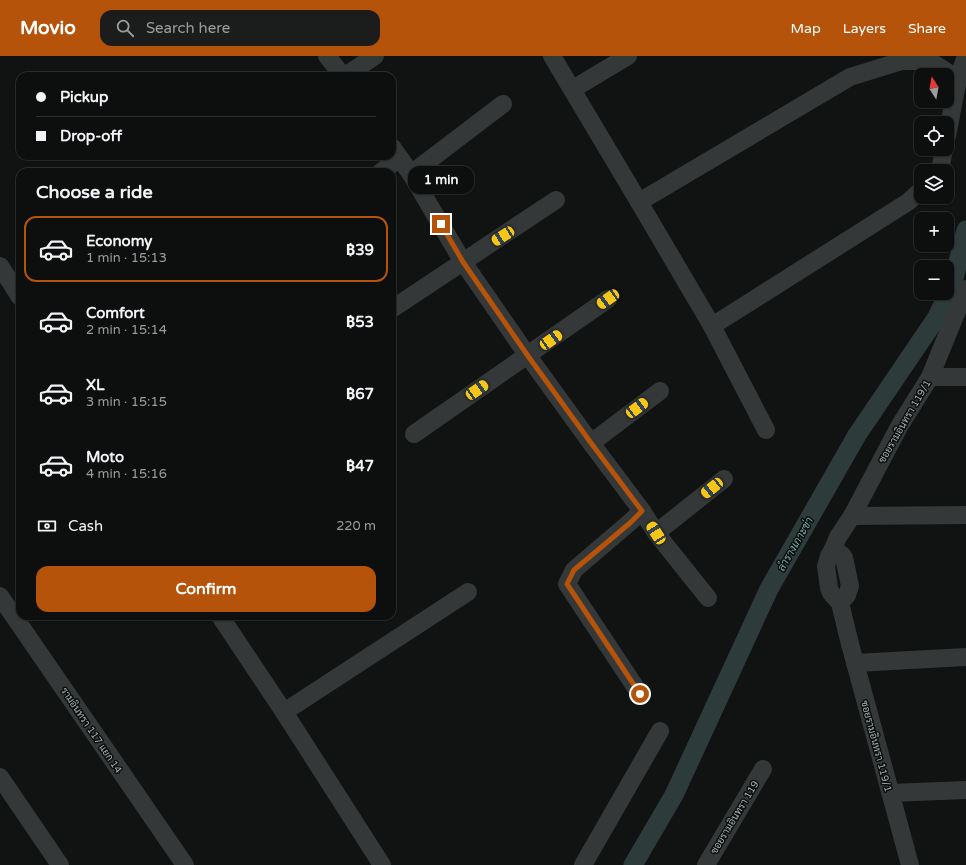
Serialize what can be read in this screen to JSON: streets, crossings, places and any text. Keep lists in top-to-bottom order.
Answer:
{
  "streets": {
    "street": ["ซอยรามอินทรา 119/1", "รามอินทรา 117 แยก 14", "ซอยรามอินทรา 119"]
  },
  "water": ["ลำรางเกาะข่า"],
  "north": "top",
  "page": {
    "header": "Movio",
    "search": "Search here",
    "nav": ["Map", "Layers", "Share"],
    "map_buttons": ["+", "−"],
    "banner": ["Pickup", "Drop-off"],
    "bubble": "1 min",
    "heading": "Choose a ride",
    "list": [
      {
        "name": "Economy",
        "note": "1 min · 15:13",
        "value": "฿39"
      },
      {
        "name": "Comfort",
        "note": "2 min · 15:14",
        "value": "฿53"
      },
      {
        "name": "XL",
        "note": "3 min · 15:15",
        "value": "฿67"
      },
      {
        "name": "Moto",
        "note": "4 min · 15:16",
        "value": "฿47"
      }
    ],
    "pay": ["Cash", "220 m"],
    "buttons": "Confirm"
  }
}
